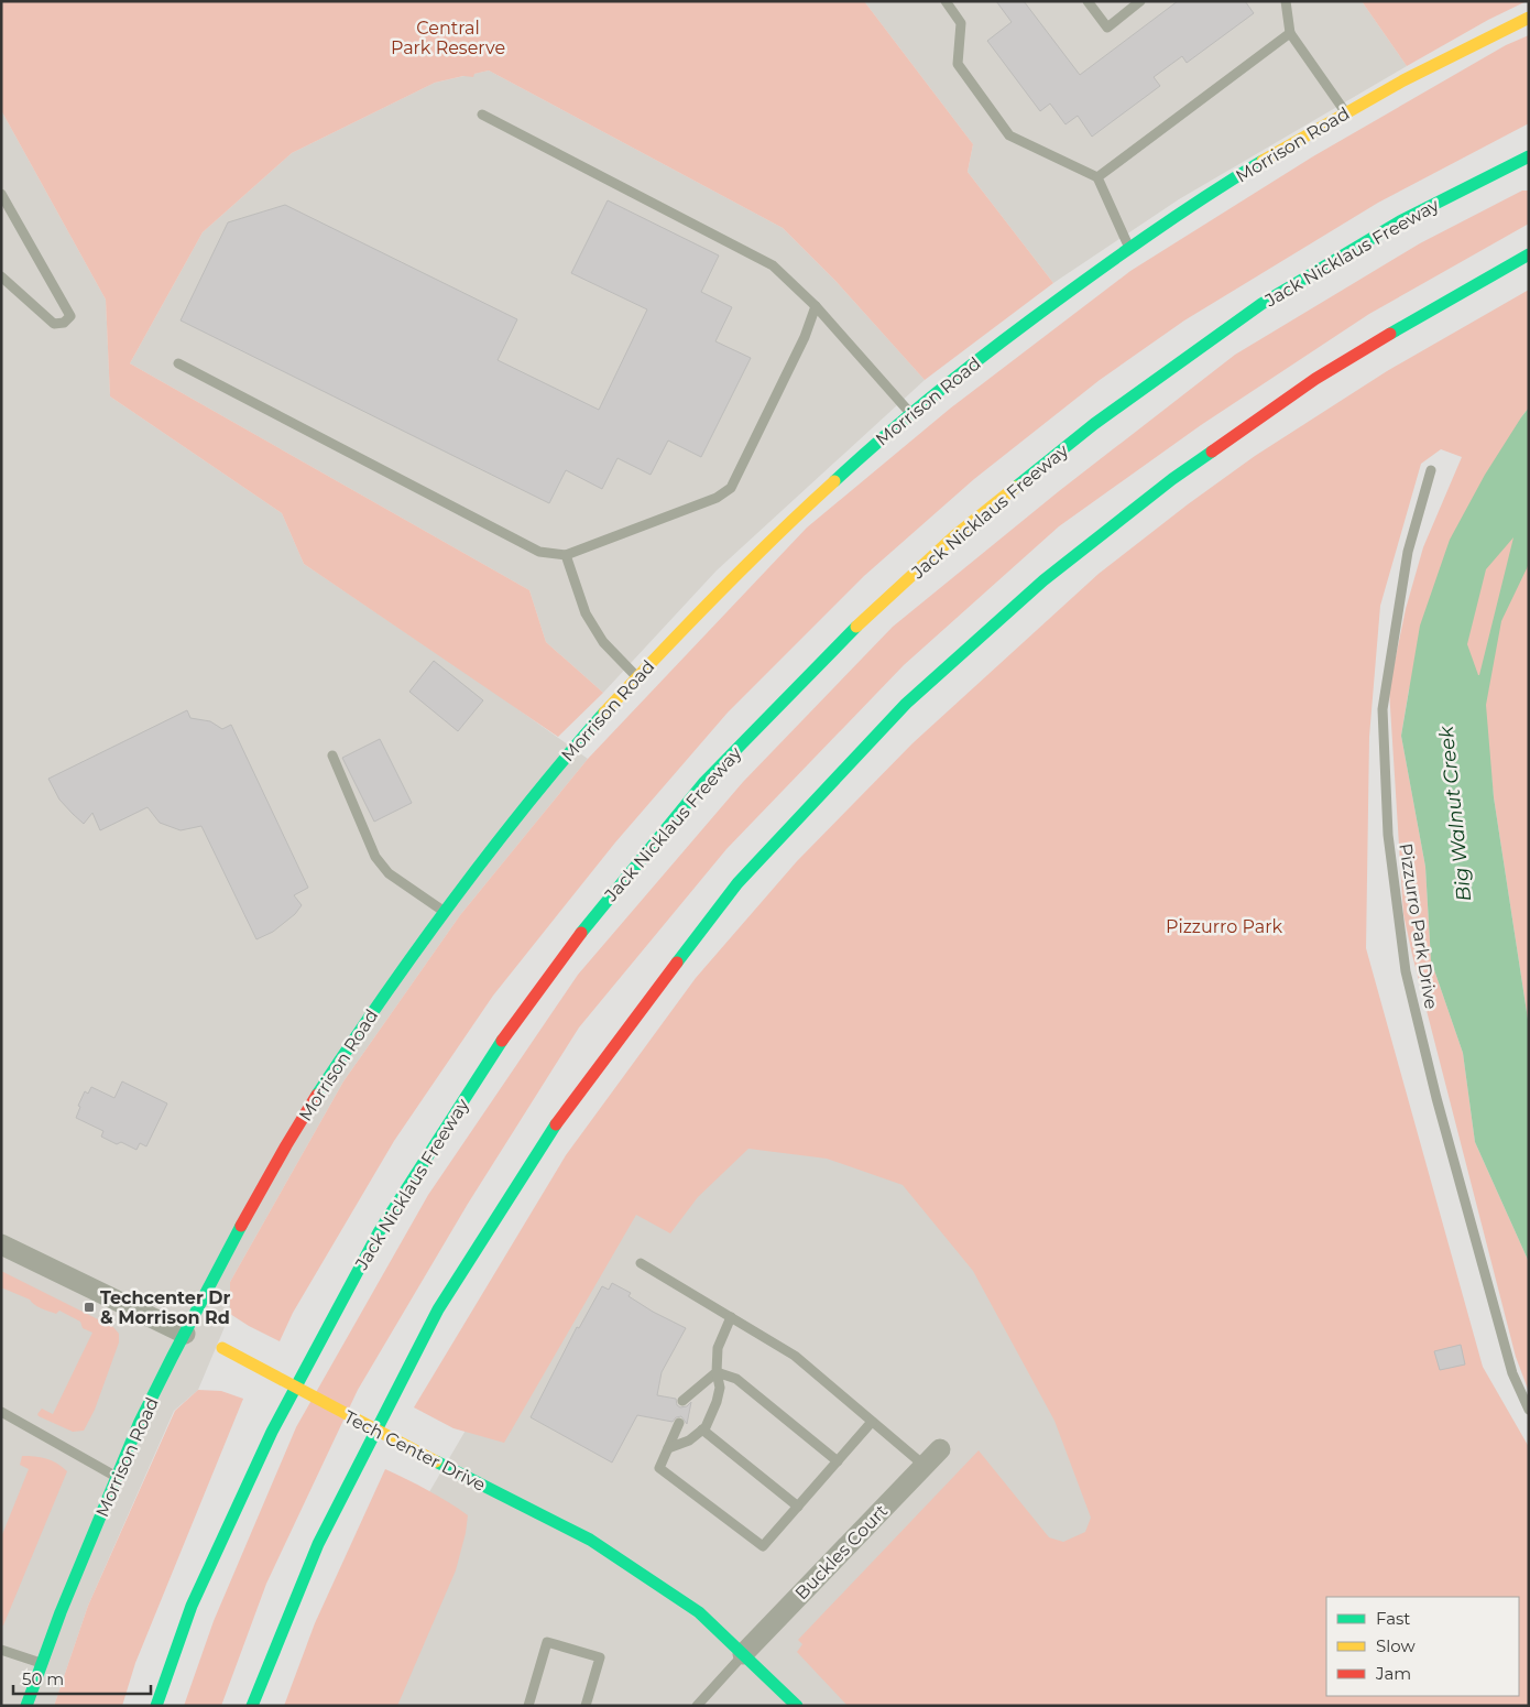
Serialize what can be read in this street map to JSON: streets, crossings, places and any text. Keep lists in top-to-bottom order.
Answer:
{
  "streets": {
    "main road": ["Morrison Road", "Jack Nicklaus Freeway", "Tech Center Drive"],
    "street": ["Buckles Court"],
    "lane": ["Pizzurro Park Drive"]
  },
  "crossings": [
    ["Tech Center Drive", "Buckles Court"]
  ],
  "water": ["Big Walnut Creek"],
  "parks": ["Central Park Reserve", "Pizzurro Park"],
  "places": {
    "transit": ["Techcenter Dr & Morrison Rd"]
  },
  "legend": ["Fast", "Slow", "Jam"],
  "scale_bar": "50 m"
}
